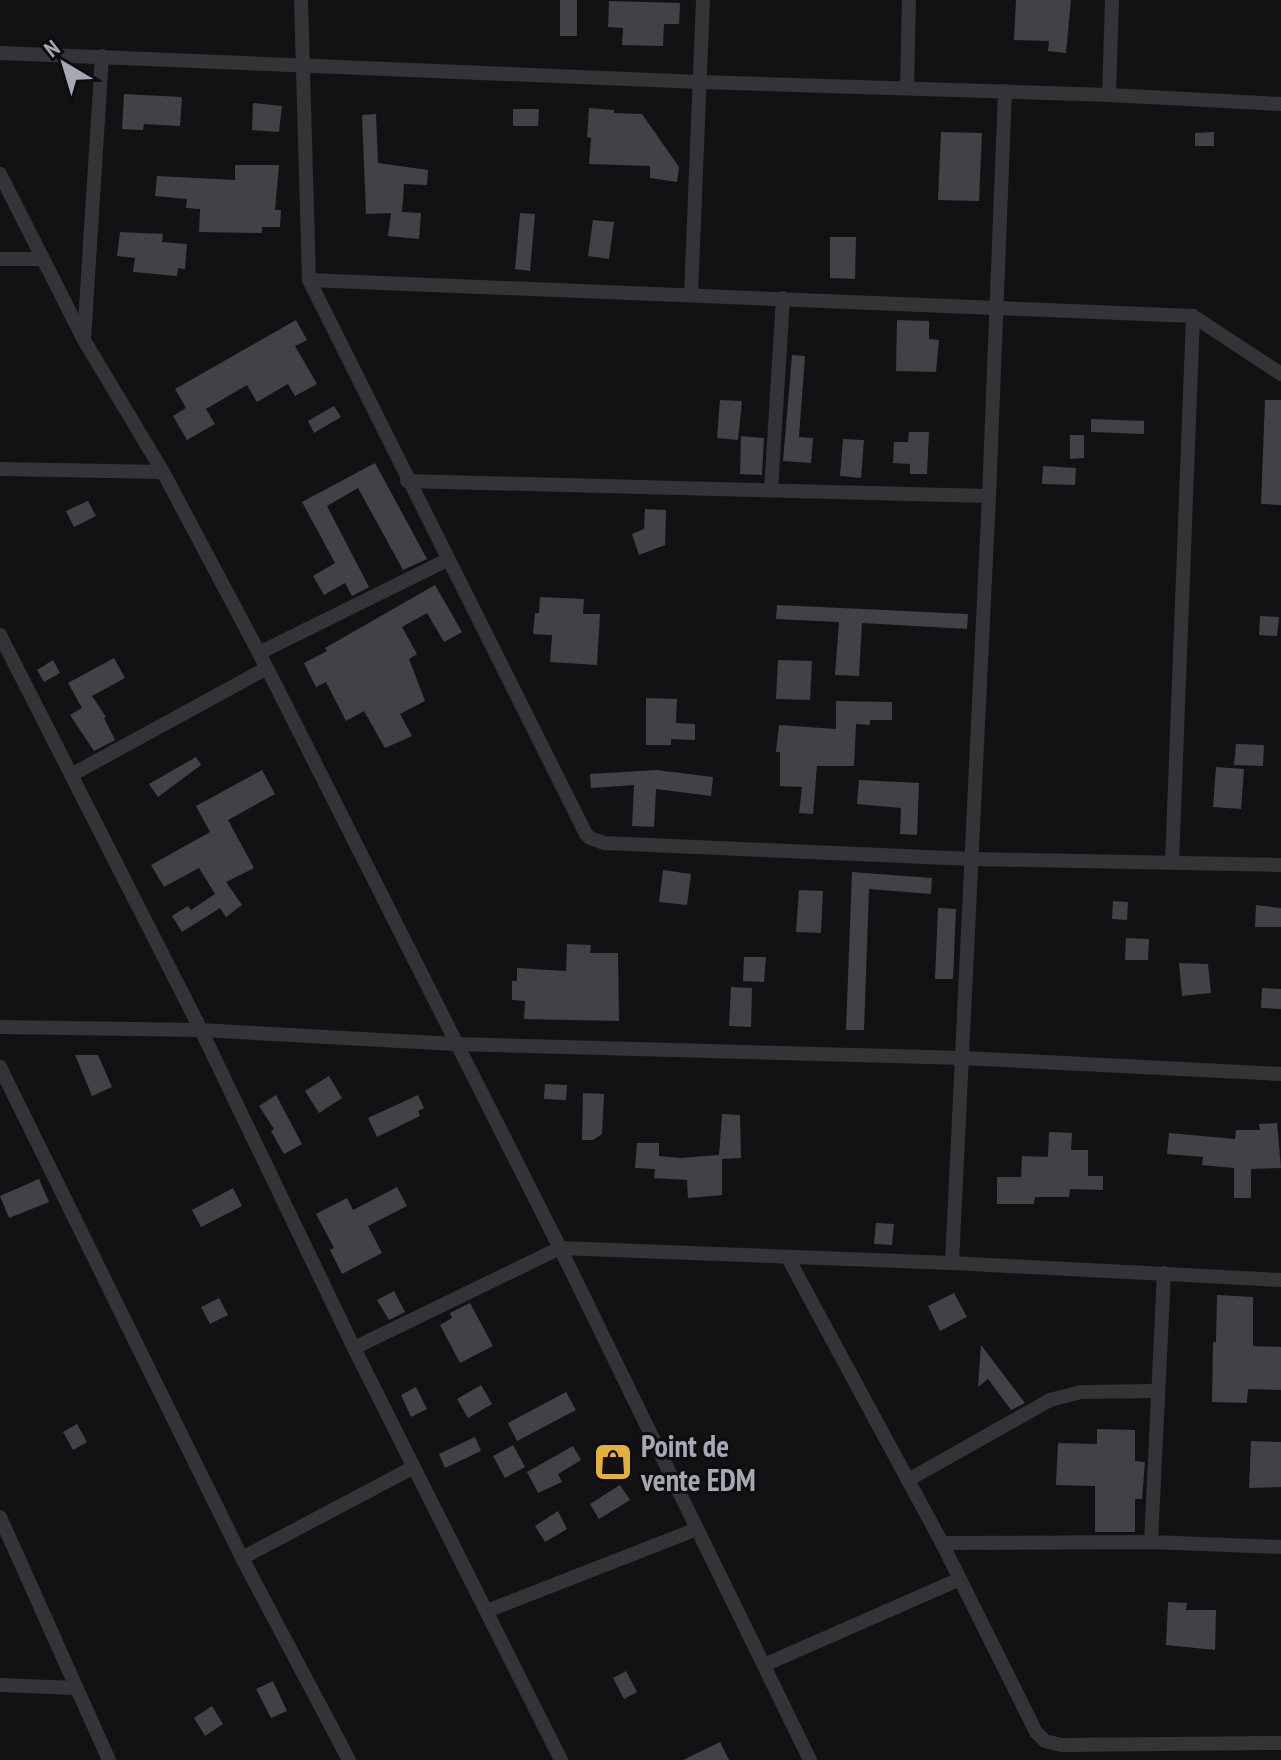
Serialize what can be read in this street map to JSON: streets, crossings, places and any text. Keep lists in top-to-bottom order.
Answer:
{
  "places": {
    "shop": ["Point de vente EDM"]
  },
  "north": "top left"
}
